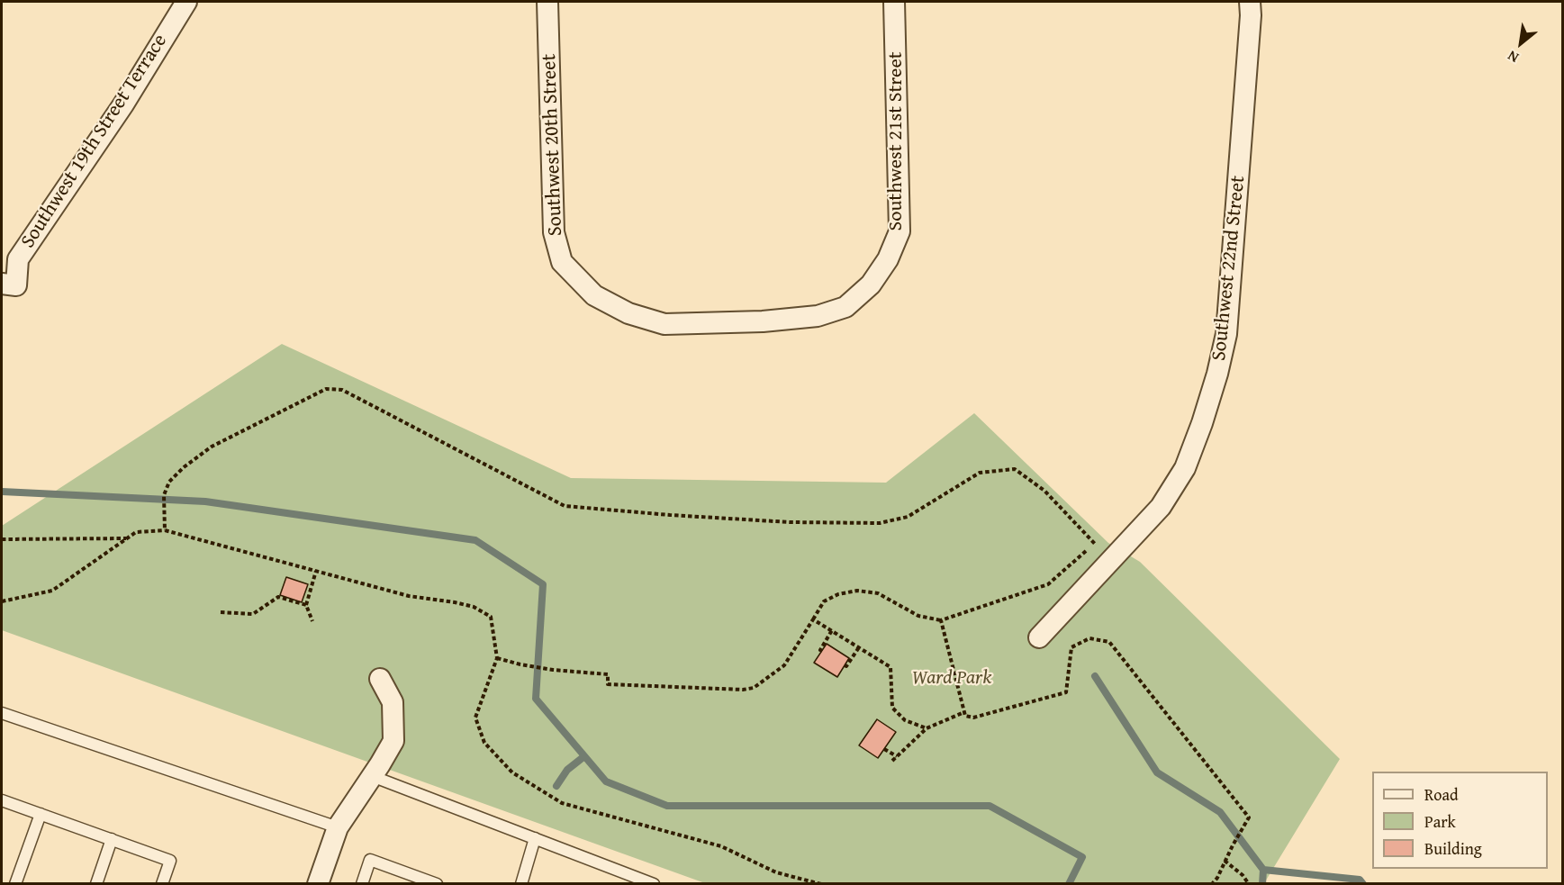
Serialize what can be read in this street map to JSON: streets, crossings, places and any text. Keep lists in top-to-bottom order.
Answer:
{
  "streets": {
    "street": [
      "Southwest 19th Street Terrace",
      "Southwest 21st Street",
      "Southwest 20th Street",
      "Southwest 22nd Street"
    ]
  },
  "crossings": [
    ["Southwest 21st Street", "Southwest 20th Street"]
  ],
  "parks": ["Ward Park"],
  "legend": ["Road", "Park", "Building"],
  "north": "bottom left"
}
